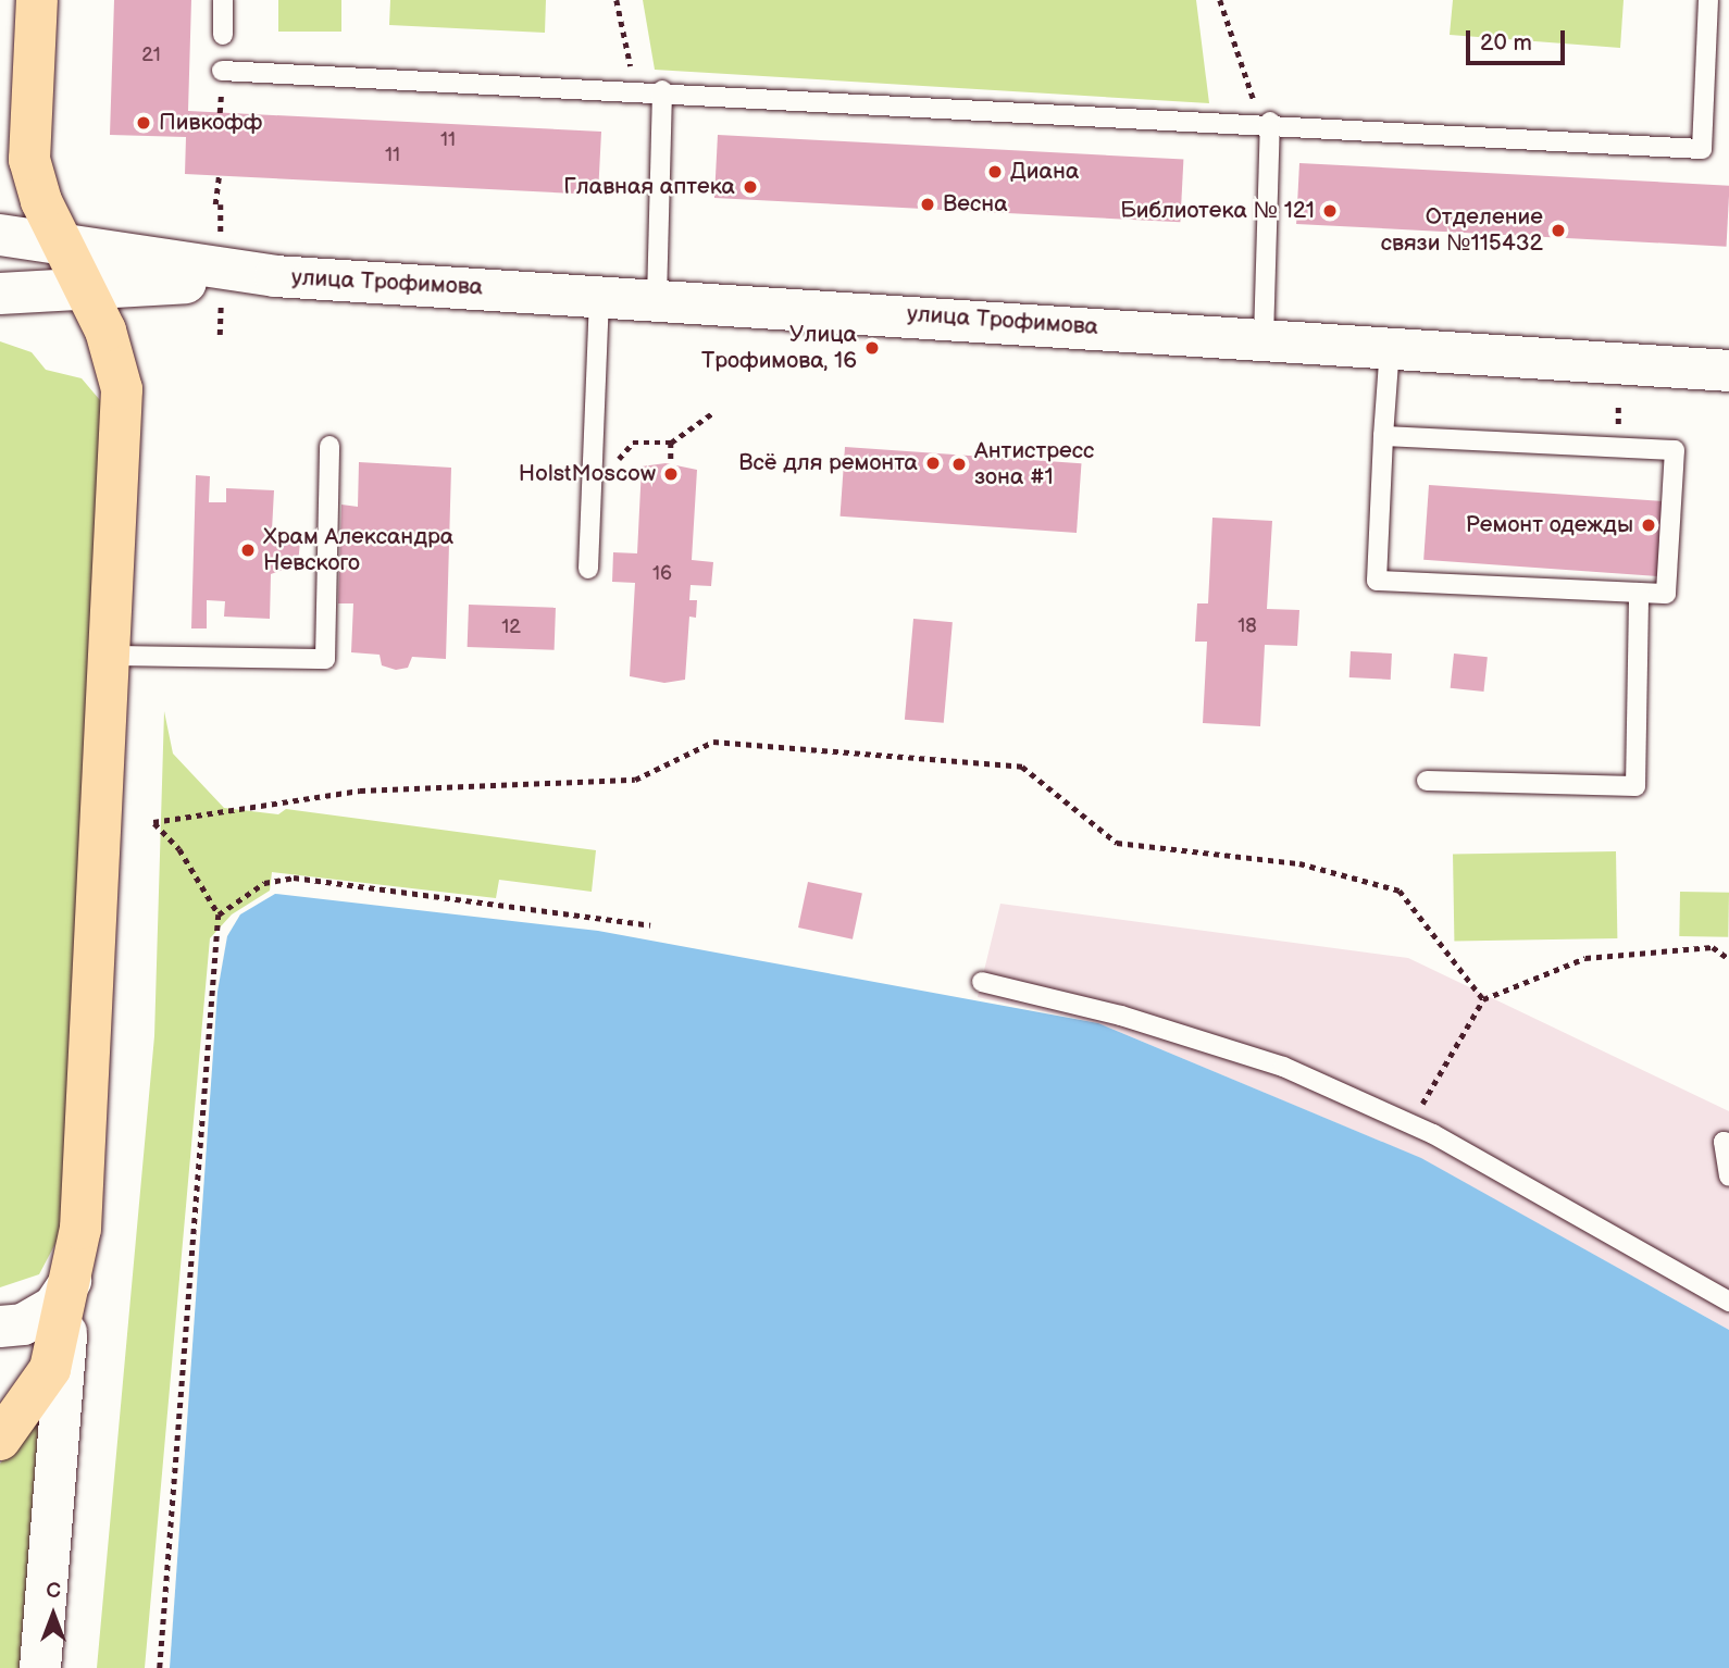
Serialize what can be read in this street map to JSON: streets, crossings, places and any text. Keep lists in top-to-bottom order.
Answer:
{
  "streets": {
    "main road": ["улица Трофимова"]
  },
  "places": [
    "Пивкофф",
    "Диана",
    "Главная аптека",
    "Весна",
    "Библиотека № 121",
    "Отделение связи №115432",
    "Улица Трофимова, 16",
    "Всё для ремонта",
    "Антистресс зона #1",
    "HolstMoscow",
    "Ремонт одежды",
    "Храм Александра Невского"
  ],
  "house_numbers": [
    "21",
    "11",
    "11",
    "16",
    "18",
    "12"
  ],
  "scale_bar": "20 m",
  "north": "top"
}
